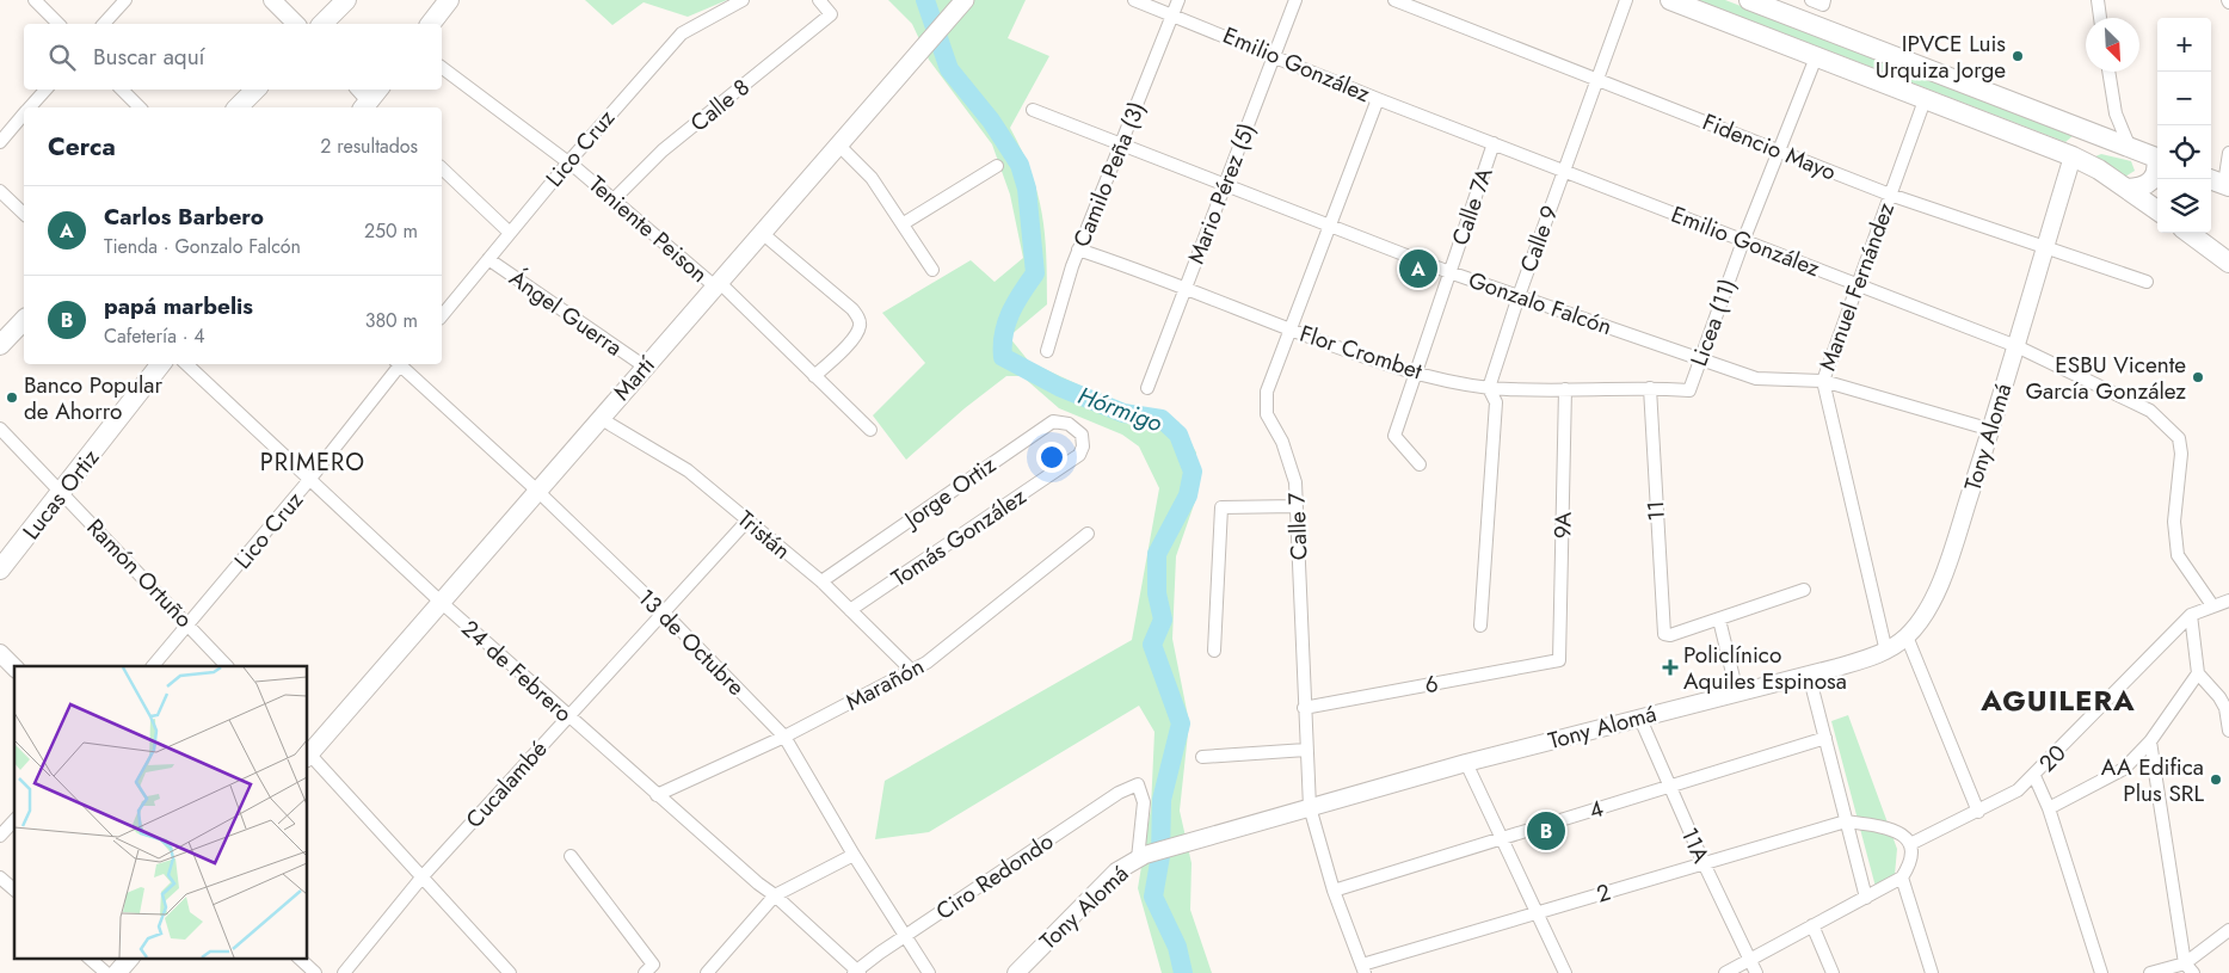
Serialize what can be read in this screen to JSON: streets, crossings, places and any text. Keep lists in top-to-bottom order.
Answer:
{
  "streets": {
    "main road": ["Martí", "Lucas Ortiz"],
    "street": [
      "Emilio González",
      "Calle 8",
      "Fidencio Mayo",
      "Lico Cruz",
      "Camilo Peña (3)",
      "Mario Pérez (5)",
      "Calle 7A",
      "Teniente Peison",
      "Calle 9",
      "Manuel Fernández",
      "Gonzalo Falcón",
      "Ángel Guerra",
      "Licea (11)",
      "Flor Crombet",
      "Tony Alomá",
      "Jorge Ortiz",
      "11",
      "9A",
      "Calle 7",
      "Tristán",
      "Tomás González",
      "Ramón Ortuño",
      "13 de Octubre",
      "24 de Febrero",
      "Marañón",
      "6",
      "20",
      "Cucalambé",
      "4",
      "11A",
      "Ciro Redondo",
      "2"
    ]
  },
  "crossings": [
    ["Emilio González", "Camilo Peña (3)"],
    ["Emilio González", "Mario Pérez (5)"],
    ["Emilio González", "Calle 7A"],
    ["Emilio González", "Calle 9"],
    ["Emilio González", "Manuel Fernández"],
    ["Emilio González", "Licea (11)"],
    ["Emilio González", "Tony Alomá"],
    ["Emilio González", "Calle 7"],
    ["Emilio González", "20"],
    ["Calle 8", "Teniente Peison"],
    ["Fidencio Mayo", "Calle 9"],
    ["Fidencio Mayo", "Manuel Fernández"],
    ["Fidencio Mayo", "Licea (11)"],
    ["Fidencio Mayo", "Tony Alomá"],
    ["Lico Cruz", "Teniente Peison"],
    ["Lico Cruz", "Ángel Guerra"],
    ["Lico Cruz", "Ramón Ortuño"],
    ["Lico Cruz", "24 de Febrero"],
    ["Camilo Peña (3)", "Gonzalo Falcón"],
    ["Camilo Peña (3)", "Flor Crombet"],
    ["Mario Pérez (5)", "Gonzalo Falcón"],
    ["Mario Pérez (5)", "Flor Crombet"],
    ["Calle 7A", "Gonzalo Falcón"],
    ["Calle 7A", "Flor Crombet"],
    ["Teniente Peison", "Martí"],
    ["Calle 9", "Gonzalo Falcón"],
    ["Calle 9", "Flor Crombet"],
    ["Manuel Fernández", "Gonzalo Falcón"],
    ["Manuel Fernández", "Tony Alomá"],
    ["Gonzalo Falcón", "Licea (11)"],
    ["Gonzalo Falcón", "Tony Alomá"],
    ["Gonzalo Falcón", "Calle 7"],
    ["Ángel Guerra", "Martí"],
    ["Licea (11)", "Flor Crombet"],
    ["Flor Crombet", "11"],
    ["Flor Crombet", "9A"],
    ["Flor Crombet", "Calle 7"],
    ["Martí", "Tristán"],
    ["Martí", "13 de Octubre"],
    ["Martí", "24 de Febrero"],
    ["Tony Alomá", "Calle 7"],
    ["Tony Alomá", "11A"],
    ["Tony Alomá", "Ciro Redondo"],
    ["Jorge Ortiz", "Tristán"],
    ["Jorge Ortiz", "Tomás González"],
    ["Lucas Ortiz", "Ramón Ortuño"],
    ["9A", "6"],
    ["Calle 7", "6"],
    ["Calle 7", "4"],
    ["Calle 7", "2"],
    ["Tristán", "Tomás González"],
    ["Tristán", "Marañón"],
    ["Tristán", "Cucalambé"],
    ["13 de Octubre", "Marañón"],
    ["13 de Octubre", "Cucalambé"],
    ["13 de Octubre", "Ciro Redondo"],
    ["24 de Febrero", "Marañón"],
    ["24 de Febrero", "Cucalambé"],
    ["24 de Febrero", "Ciro Redondo"],
    ["4", "11A"],
    ["11A", "2"]
  ],
  "districts": ["PRIMERO", "AGUILERA"],
  "water": ["Hórmigo"],
  "places": {
    "other": [
      "IPVCE Luis Urquiza Jorge",
      "ESBU Vicente García González",
      "Banco Popular de Ahorro",
      "AA Edifica Plus SRL"
    ],
    "health": ["Policlínico Aquiles Espinosa"]
  },
  "north": "bottom right",
  "page": {
    "map_buttons": ["+", "−"],
    "search": "Buscar aquí",
    "heading": ["Cerca", "2 resultados"],
    "list": [
      {
        "mark": "A",
        "name": "Carlos Barbero",
        "note": "Tienda · Gonzalo Falcón",
        "value": "250 m"
      },
      {
        "mark": "B",
        "name": "papá marbelis",
        "note": "Cafetería · 4",
        "value": "380 m"
      }
    ],
    "pins": ["A", "B"]
  }
}
